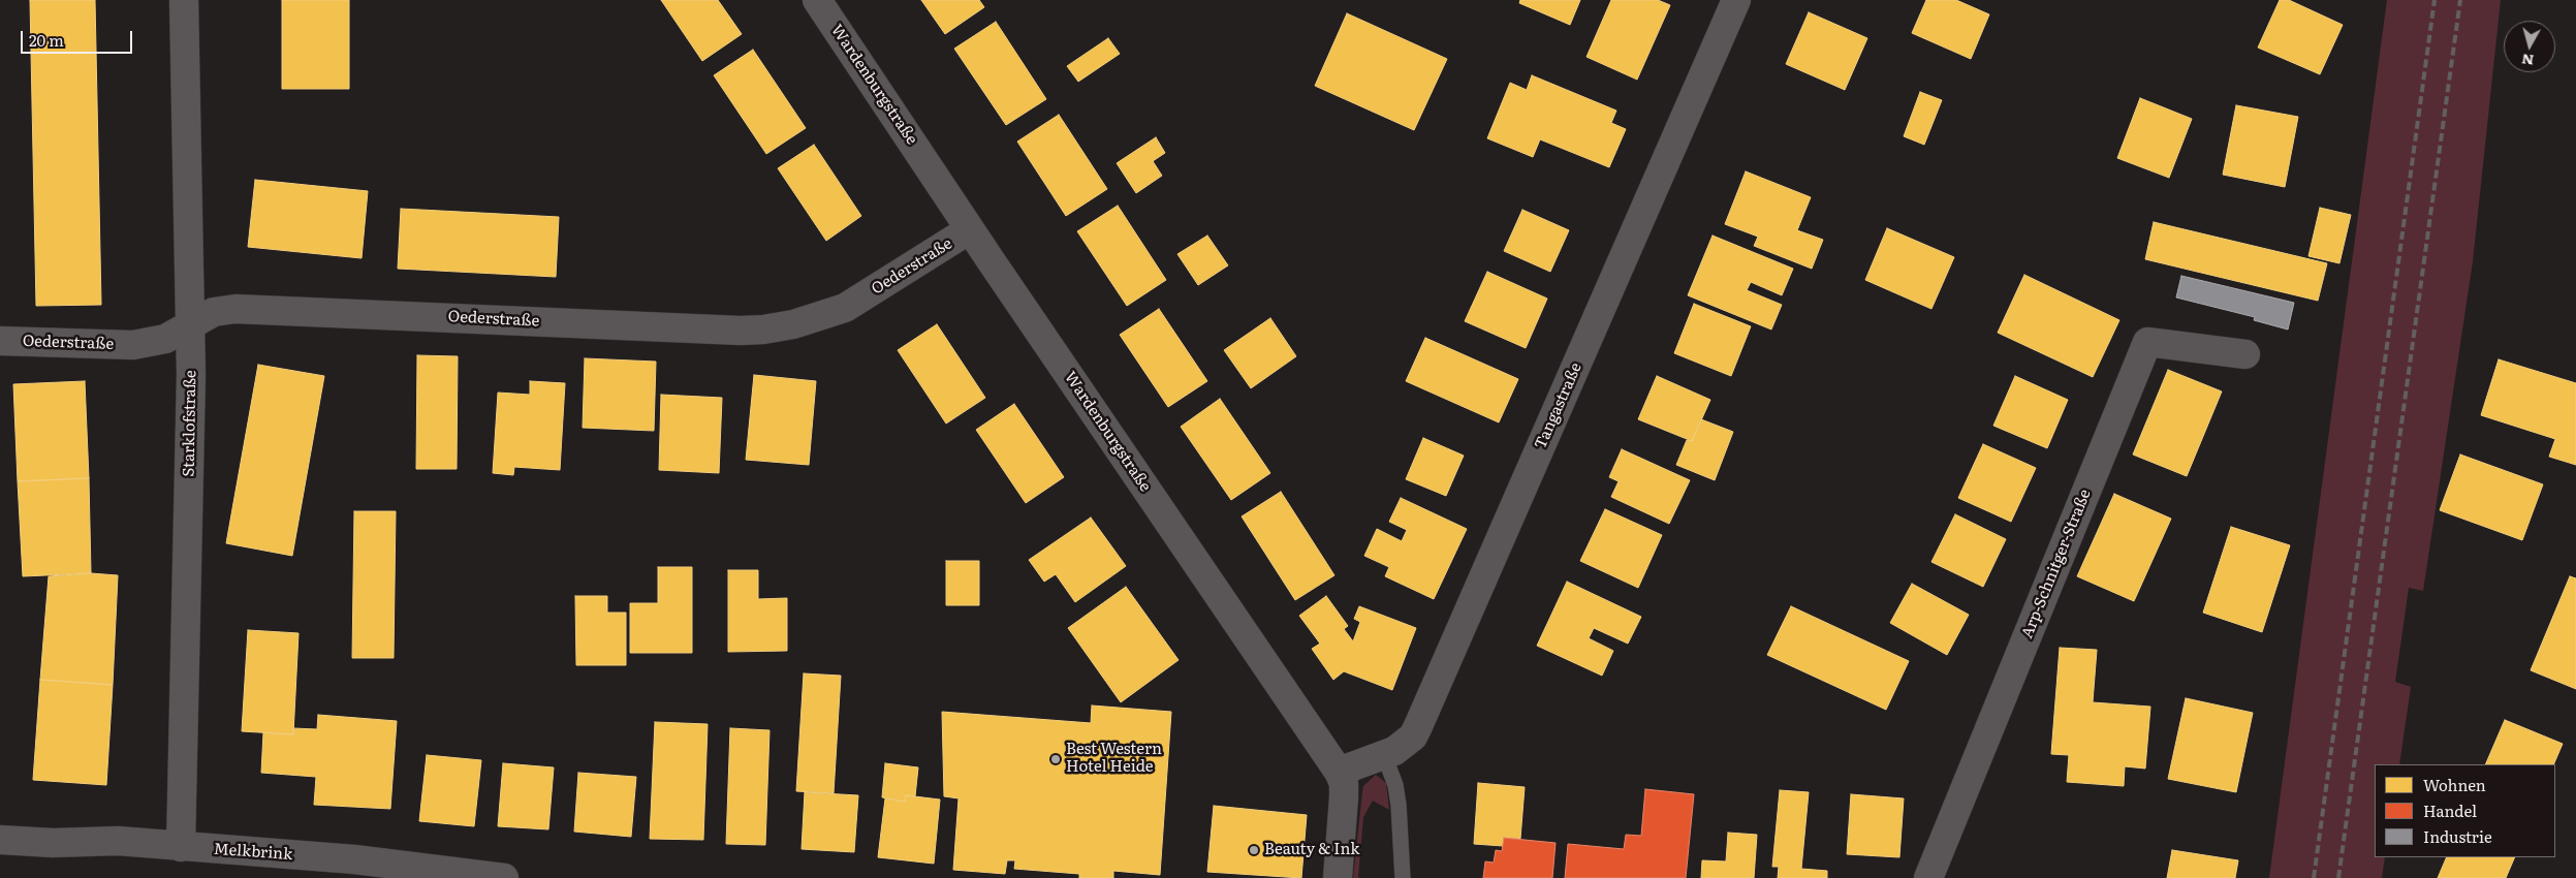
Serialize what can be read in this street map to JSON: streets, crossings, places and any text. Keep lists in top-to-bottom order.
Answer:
{
  "streets": {
    "street": [
      "Wardenburgstraße",
      "Oederstraße",
      "Tangastraße",
      "Starklofstraße",
      "Arp-Schnitger-Straße",
      "Melkbrink"
    ]
  },
  "crossings": [
    ["Wardenburgstraße", "Oederstraße"],
    ["Wardenburgstraße", "Tangastraße"],
    ["Oederstraße", "Starklofstraße"],
    ["Starklofstraße", "Melkbrink"]
  ],
  "places": ["Best Western Hotel Heide", "Beauty & Ink"],
  "legend": ["Wohnen", "Handel", "Industrie"],
  "scale_bar": "20 m",
  "north": "bottom"
}
